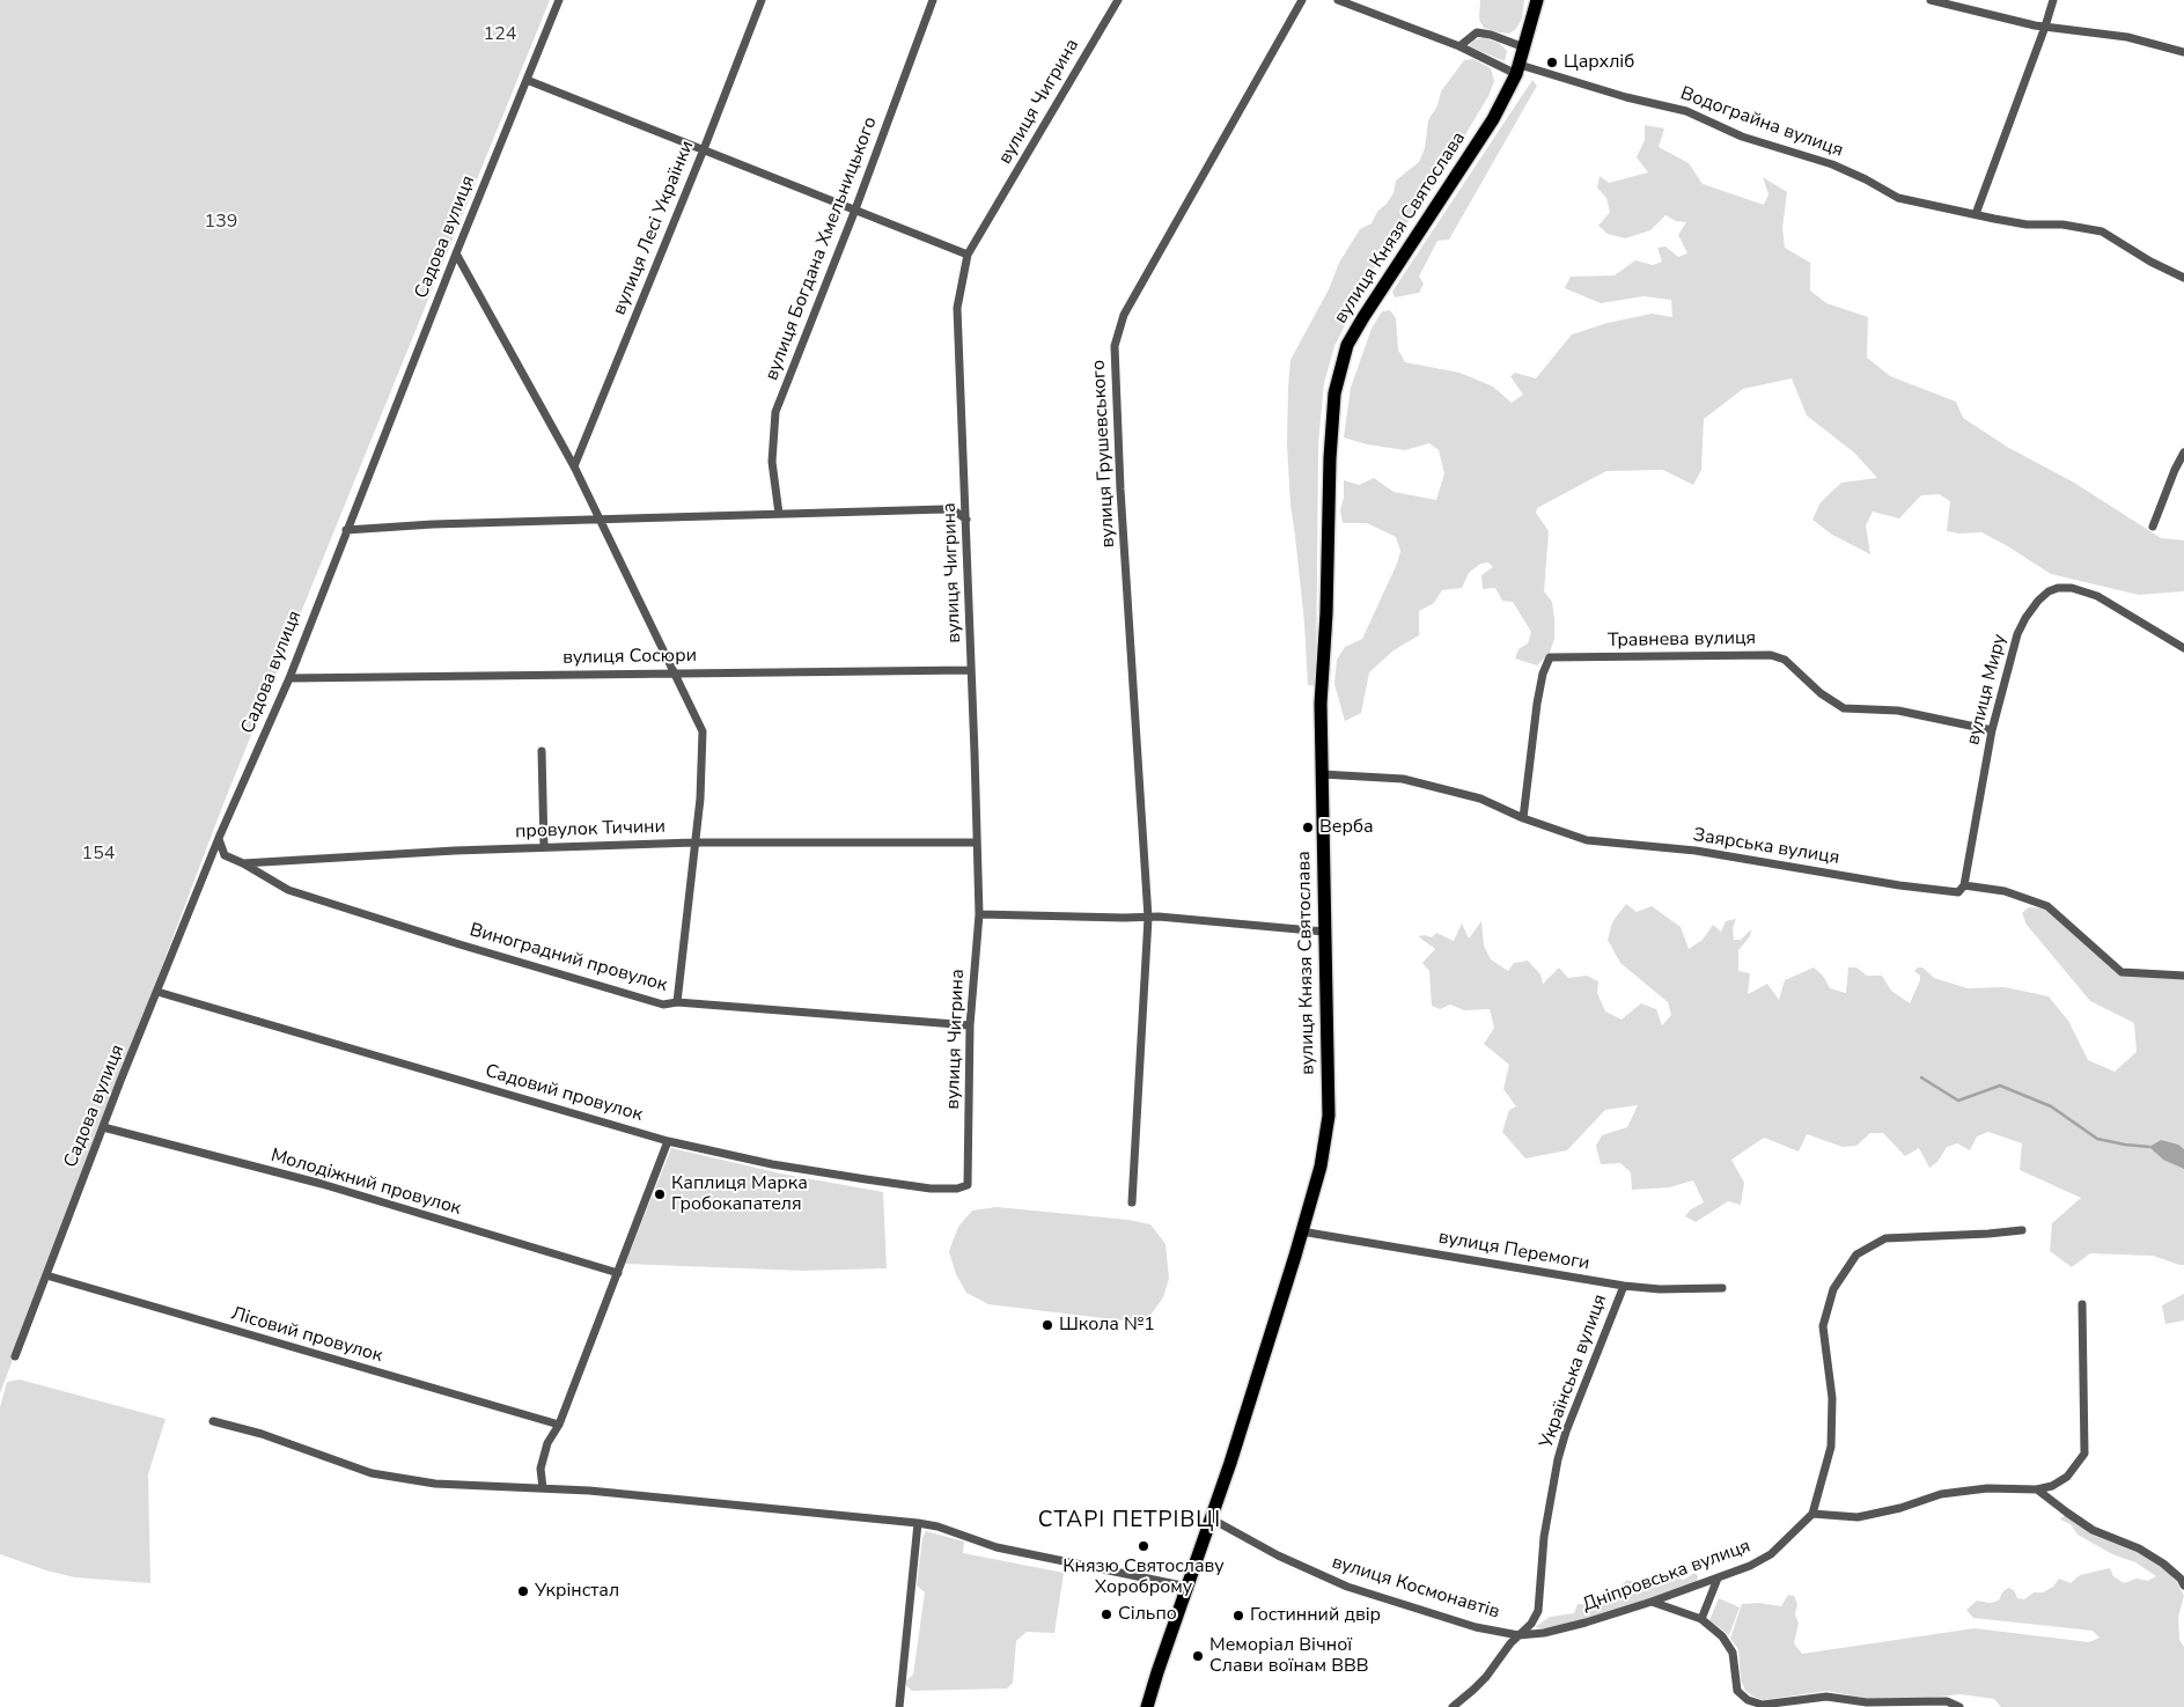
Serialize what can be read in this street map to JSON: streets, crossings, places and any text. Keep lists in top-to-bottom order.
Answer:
{
  "streets": {
    "main road": ["вулиця Князя Святослава"],
    "street": [
      "вулиця Чигрина",
      "Водограйна вулиця",
      "вулиця Лесі Українки",
      "Садова вулиця",
      "вулиця Богдана Хмельницького",
      "вулиця Грушевського",
      "Травнева вулиця",
      "вулиця Сосюри",
      "вулиця Миру",
      "провулок Тичини",
      "Заярська вулиця",
      "Виноградний провулок",
      "Садовий провулок",
      "Молодіжний провулок",
      "вулиця Перемоги",
      "Лісовий провулок",
      "Українська вулиця",
      "Дніпровська вулиця",
      "вулиця Космонавтів"
    ]
  },
  "crossings": [
    ["вулиця Чигрина", "вулиця Сосюри"],
    ["вулиця Чигрина", "провулок Тичини"],
    ["вулиця Чигрина", "Виноградний провулок"],
    ["вулиця Чигрина", "Садовий провулок"],
    ["Водограйна вулиця", "вулиця Князя Святослава"],
    ["вулиця Князя Святослава", "Заярська вулиця"],
    ["вулиця Князя Святослава", "вулиця Перемоги"],
    ["вулиця Князя Святослава", "вулиця Космонавтів"],
    ["Садова вулиця", "вулиця Сосюри"],
    ["Садова вулиця", "Садовий провулок"],
    ["Садова вулиця", "Молодіжний провулок"],
    ["Садова вулиця", "Лісовий провулок"],
    ["Травнева вулиця", "вулиця Миру"],
    ["Травнева вулиця", "Заярська вулиця"],
    ["вулиця Миру", "Заярська вулиця"],
    ["провулок Тичини", "Виноградний провулок"],
    ["вулиця Перемоги", "Українська вулиця"],
    ["Українська вулиця", "Дніпровська вулиця"],
    ["Українська вулиця", "вулиця Космонавтів"],
    ["Дніпровська вулиця", "вулиця Космонавтів"]
  ],
  "districts": ["СТАРІ ПЕТРІВЦІ"],
  "parks": ["124", "139", "154"],
  "places": [
    "Цархліб",
    "Верба",
    "Каплиця Марка Гробокапателя",
    "Школа №1",
    "Князю Святославу Хороброму",
    "Укрінстал",
    "Сільпо",
    "Гостинний двір",
    "Меморіал Вічної Слави воїнам ВВВ"
  ]
}
